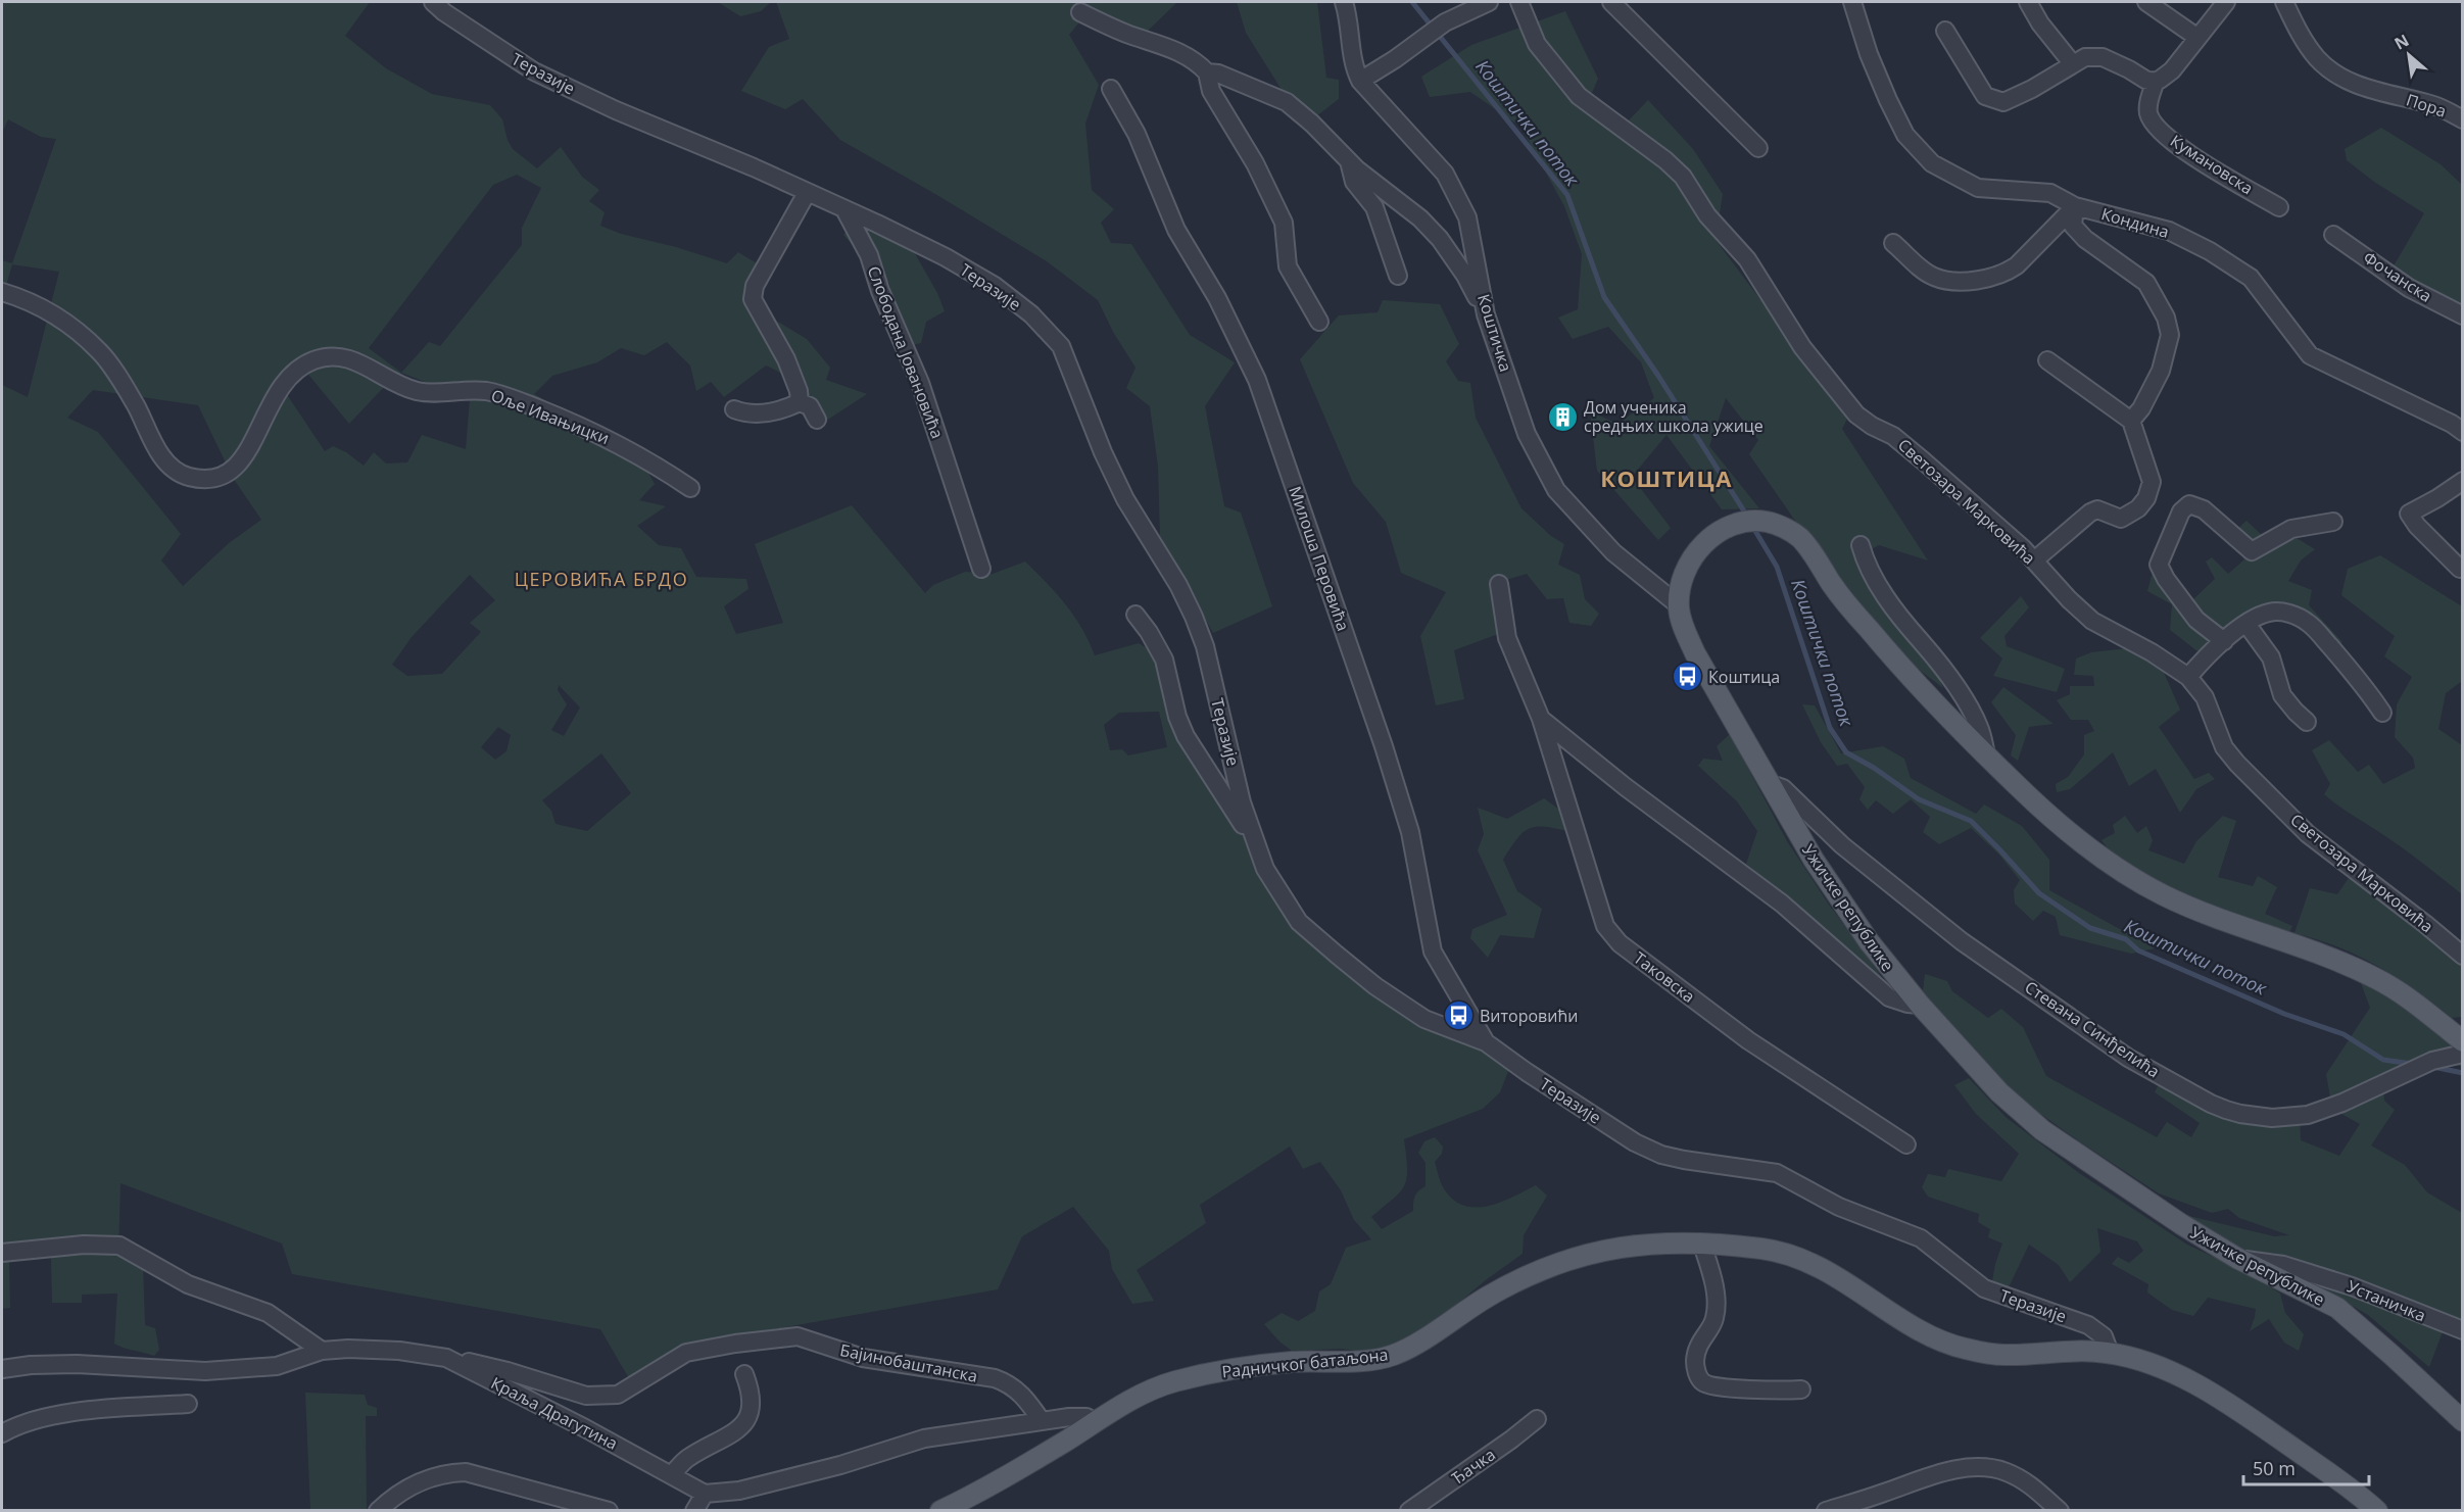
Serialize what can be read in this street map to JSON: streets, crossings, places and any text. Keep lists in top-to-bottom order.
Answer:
{
  "streets": {
    "main road": ["Ужичке републике", "Радничког батаљона"],
    "street": [
      "Теразије",
      "Пора",
      "Кумановска",
      "Кондина",
      "Фочанска",
      "Коштичка",
      "Слободана Јовановића",
      "Оље Ивањицки",
      "Светозара Марковића",
      "Милоша Перовића",
      "Таковска",
      "Стевана Синђелића",
      "Устаничка",
      "Бајинобаштанска",
      "Краља Драгутина",
      "Ђачка"
    ]
  },
  "crossings": [
    ["Теразије", "Слободана Јовановића"],
    ["Теразије", "Милоша Перовића"],
    ["Теразије", "Радничког батаљона"],
    ["Коштичка", "Ужичке републике"],
    ["Ужичке републике", "Таковска"],
    ["Ужичке републике", "Стевана Синђелића"],
    ["Ужичке републике", "Устаничка"],
    ["Бајинобаштанска", "Краља Драгутина"]
  ],
  "districts": ["КОШТИЦА", "ЦЕРОВИЋА БРДО"],
  "water": ["Коштички поток"],
  "places": {
    "building": ["Дом ученика средњих школа ужице"],
    "bus stop": ["Коштица", "Виторовићи"]
  },
  "scale_bar": "50 m",
  "north": "top left"
}
